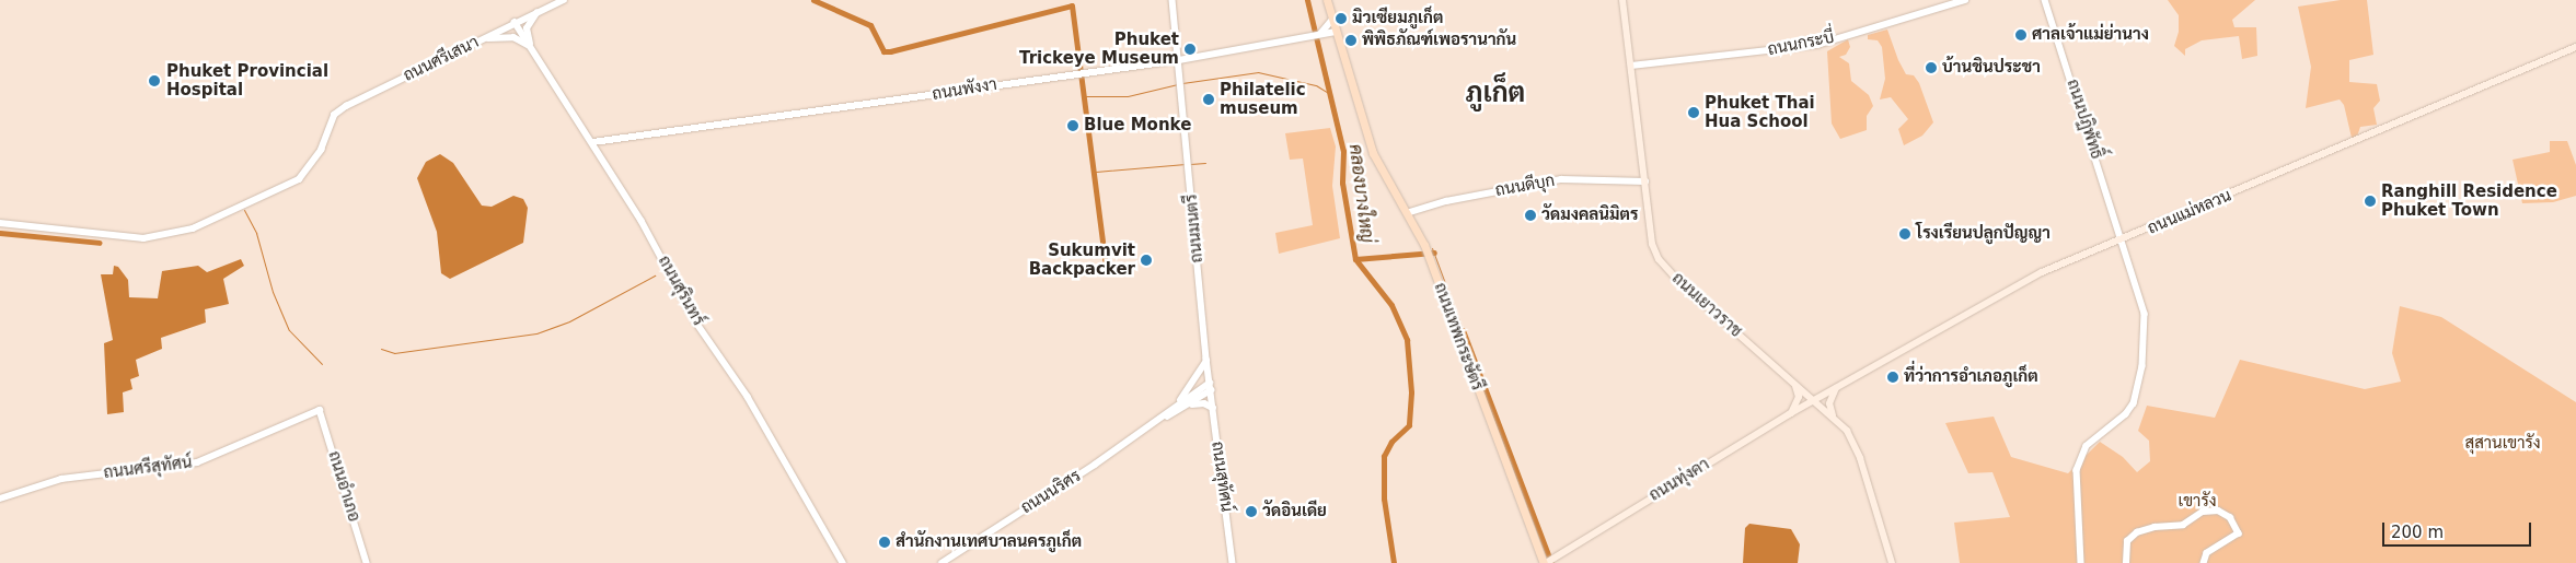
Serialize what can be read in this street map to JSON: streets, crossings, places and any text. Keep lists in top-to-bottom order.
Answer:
{
  "streets": {
    "main road": [
      "ถนนแม่หลวน",
      "ถนนเยาวราช",
      "ถนนเทพกระษัตรี",
      "ถนนทุ่งคา"
    ],
    "street": [
      "ถนนกระบี่",
      "ถนนศรีเสนา",
      "ถนนพังงา",
      "ถนนปฏิพัทธิ์",
      "ถนนดีบุก",
      "ถนนมนตรี",
      "ถนนสุรินทร์",
      "ถนนศรีสุทัศน์",
      "ถนนสุทัศน์",
      "ถนนอำเภอ",
      "ถนนนริศร"
    ]
  },
  "crossings": [
    ["ถนนกระบี่", "ถนนเยาวราช"],
    ["ถนนศรีเสนา", "ถนนสุรินทร์"],
    ["ถนนพังงา", "ถนนมนตรี"],
    ["ถนนพังงา", "ถนนสุรินทร์"],
    ["ถนนพังงา", "ถนนเทพกระษัตรี"],
    ["ถนนปฏิพัทธิ์", "ถนนแม่หลวน"],
    ["ถนนดีบุก", "ถนนเยาวราช"],
    ["ถนนดีบุก", "ถนนเทพกระษัตรี"],
    ["ถนนแม่หลวน", "ถนนเยาวราช"],
    ["ถนนแม่หลวน", "ถนนทุ่งคา"],
    ["ถนนมนตรี", "ถนนสุทัศน์"],
    ["ถนนมนตรี", "ถนนนริศร"],
    ["ถนนเยาวราช", "ถนนทุ่งคา"],
    ["ถนนเทพกระษัตรี", "ถนนทุ่งคา"],
    ["ถนนศรีสุทัศน์", "ถนนอำเภอ"],
    ["ถนนสุทัศน์", "ถนนนริศร"]
  ],
  "districts": ["ภูเก็ต"],
  "water": ["คลองบางใหญ่"],
  "parks": ["สุสานเขารัง", "เขารัง"],
  "places": [
    "มิวเซียมภูเก็ต",
    "ศาลเจ้าแม่ย่านาง",
    "พิพิธภัณฑ์เพอรานากัน",
    "Phuket Trickeye Museum",
    "บ้านชินประชา",
    "Phuket Provincial Hospital",
    "Philatelic museum",
    "Phuket Thai Hua School",
    "Blue Monke",
    "Ranghill Residence Phuket Town",
    "วัดมงคลนิมิตร",
    "โรงเรียนปลูกปัญญา",
    "Sukumvit Backpacker",
    "ที่ว่าการอำเภอภูเก็ต",
    "วัดอินเดีย",
    "สำนักงานเทศบาลนครภูเก็ต"
  ],
  "scale_bar": "200 m"
}
